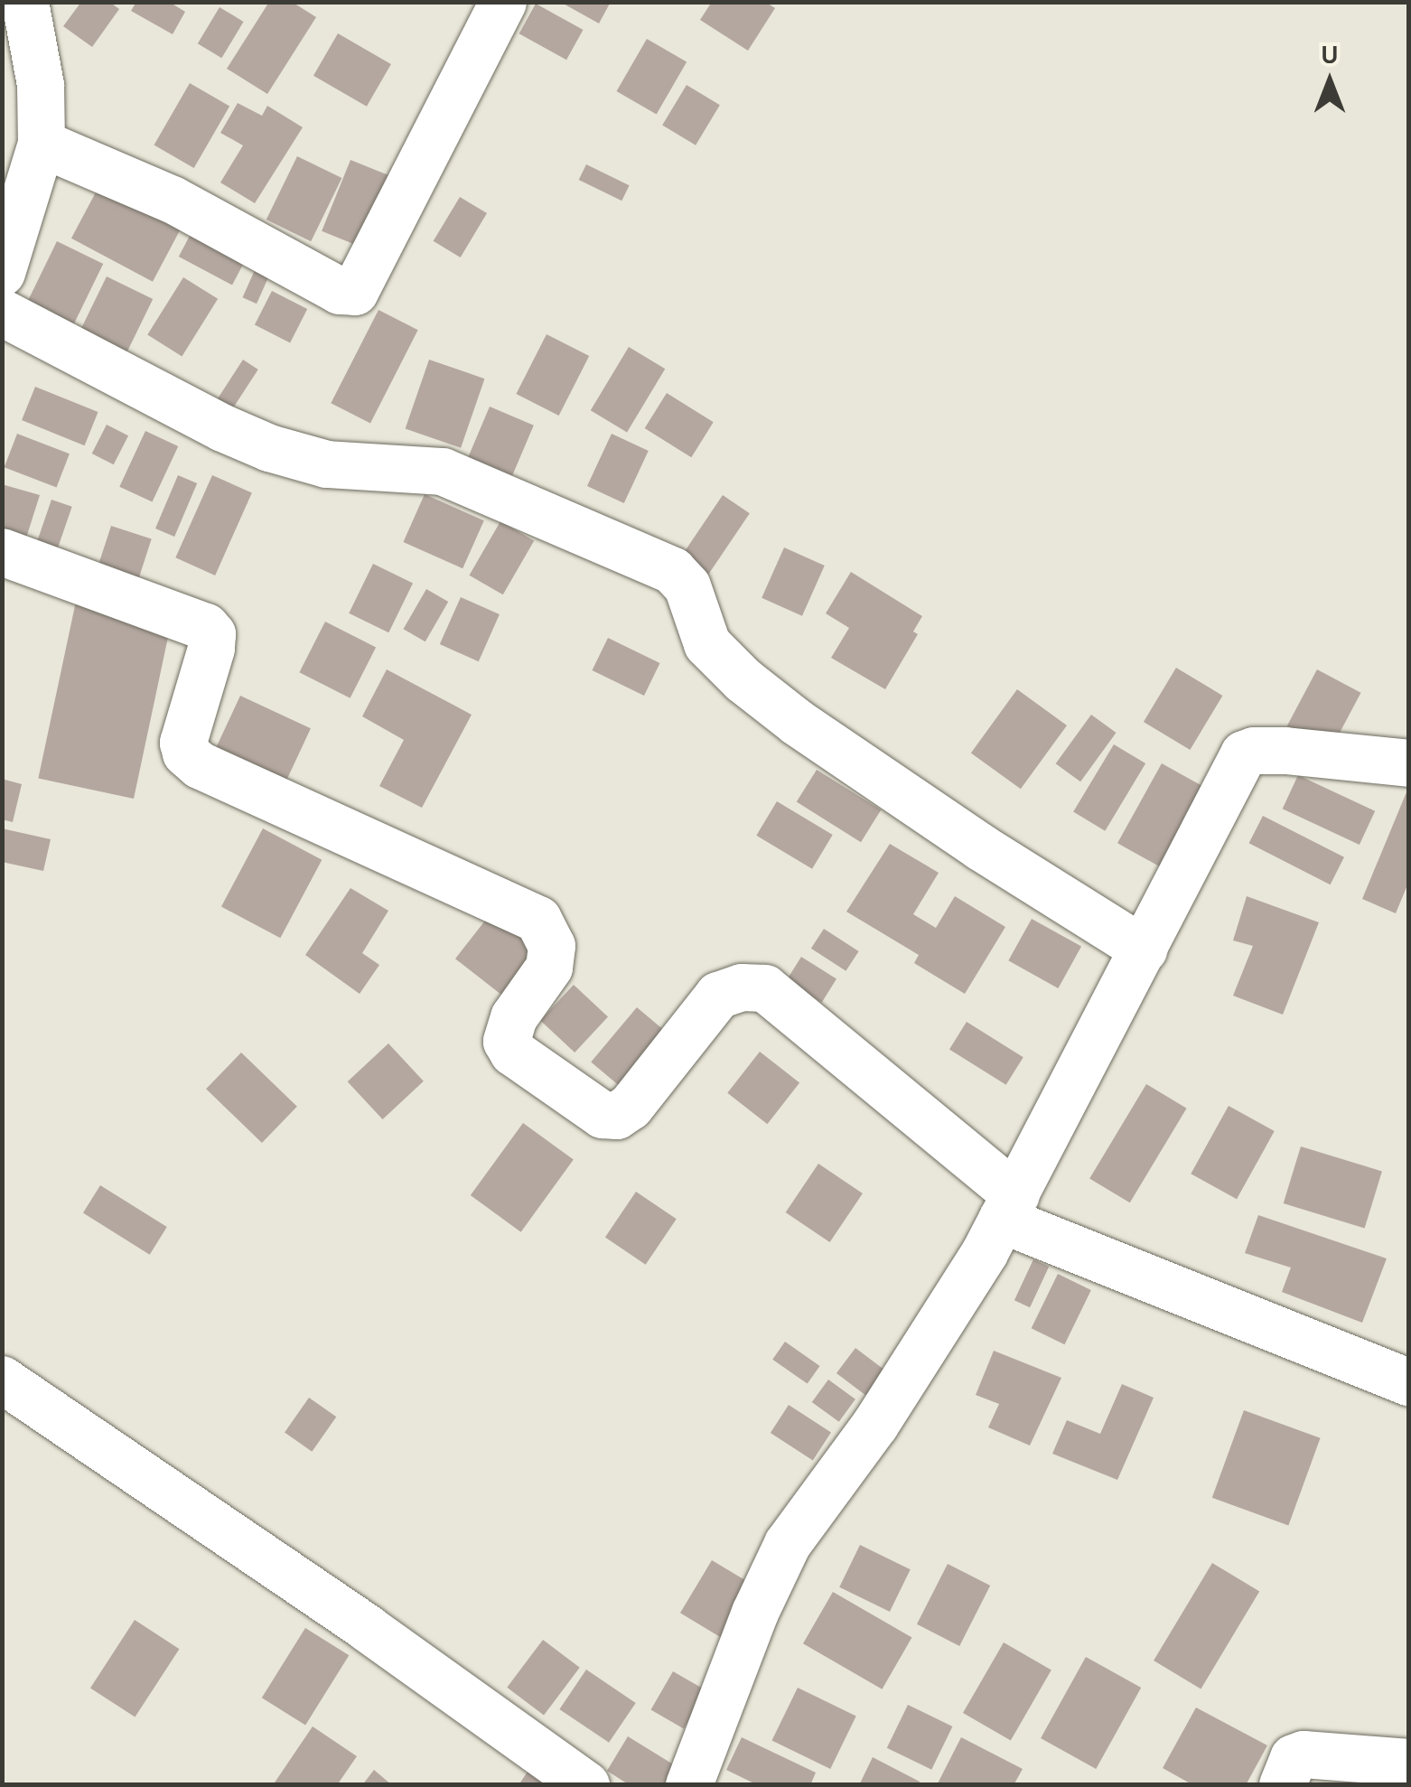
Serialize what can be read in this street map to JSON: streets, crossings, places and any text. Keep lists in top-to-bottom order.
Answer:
{
  "north": "top"
}
